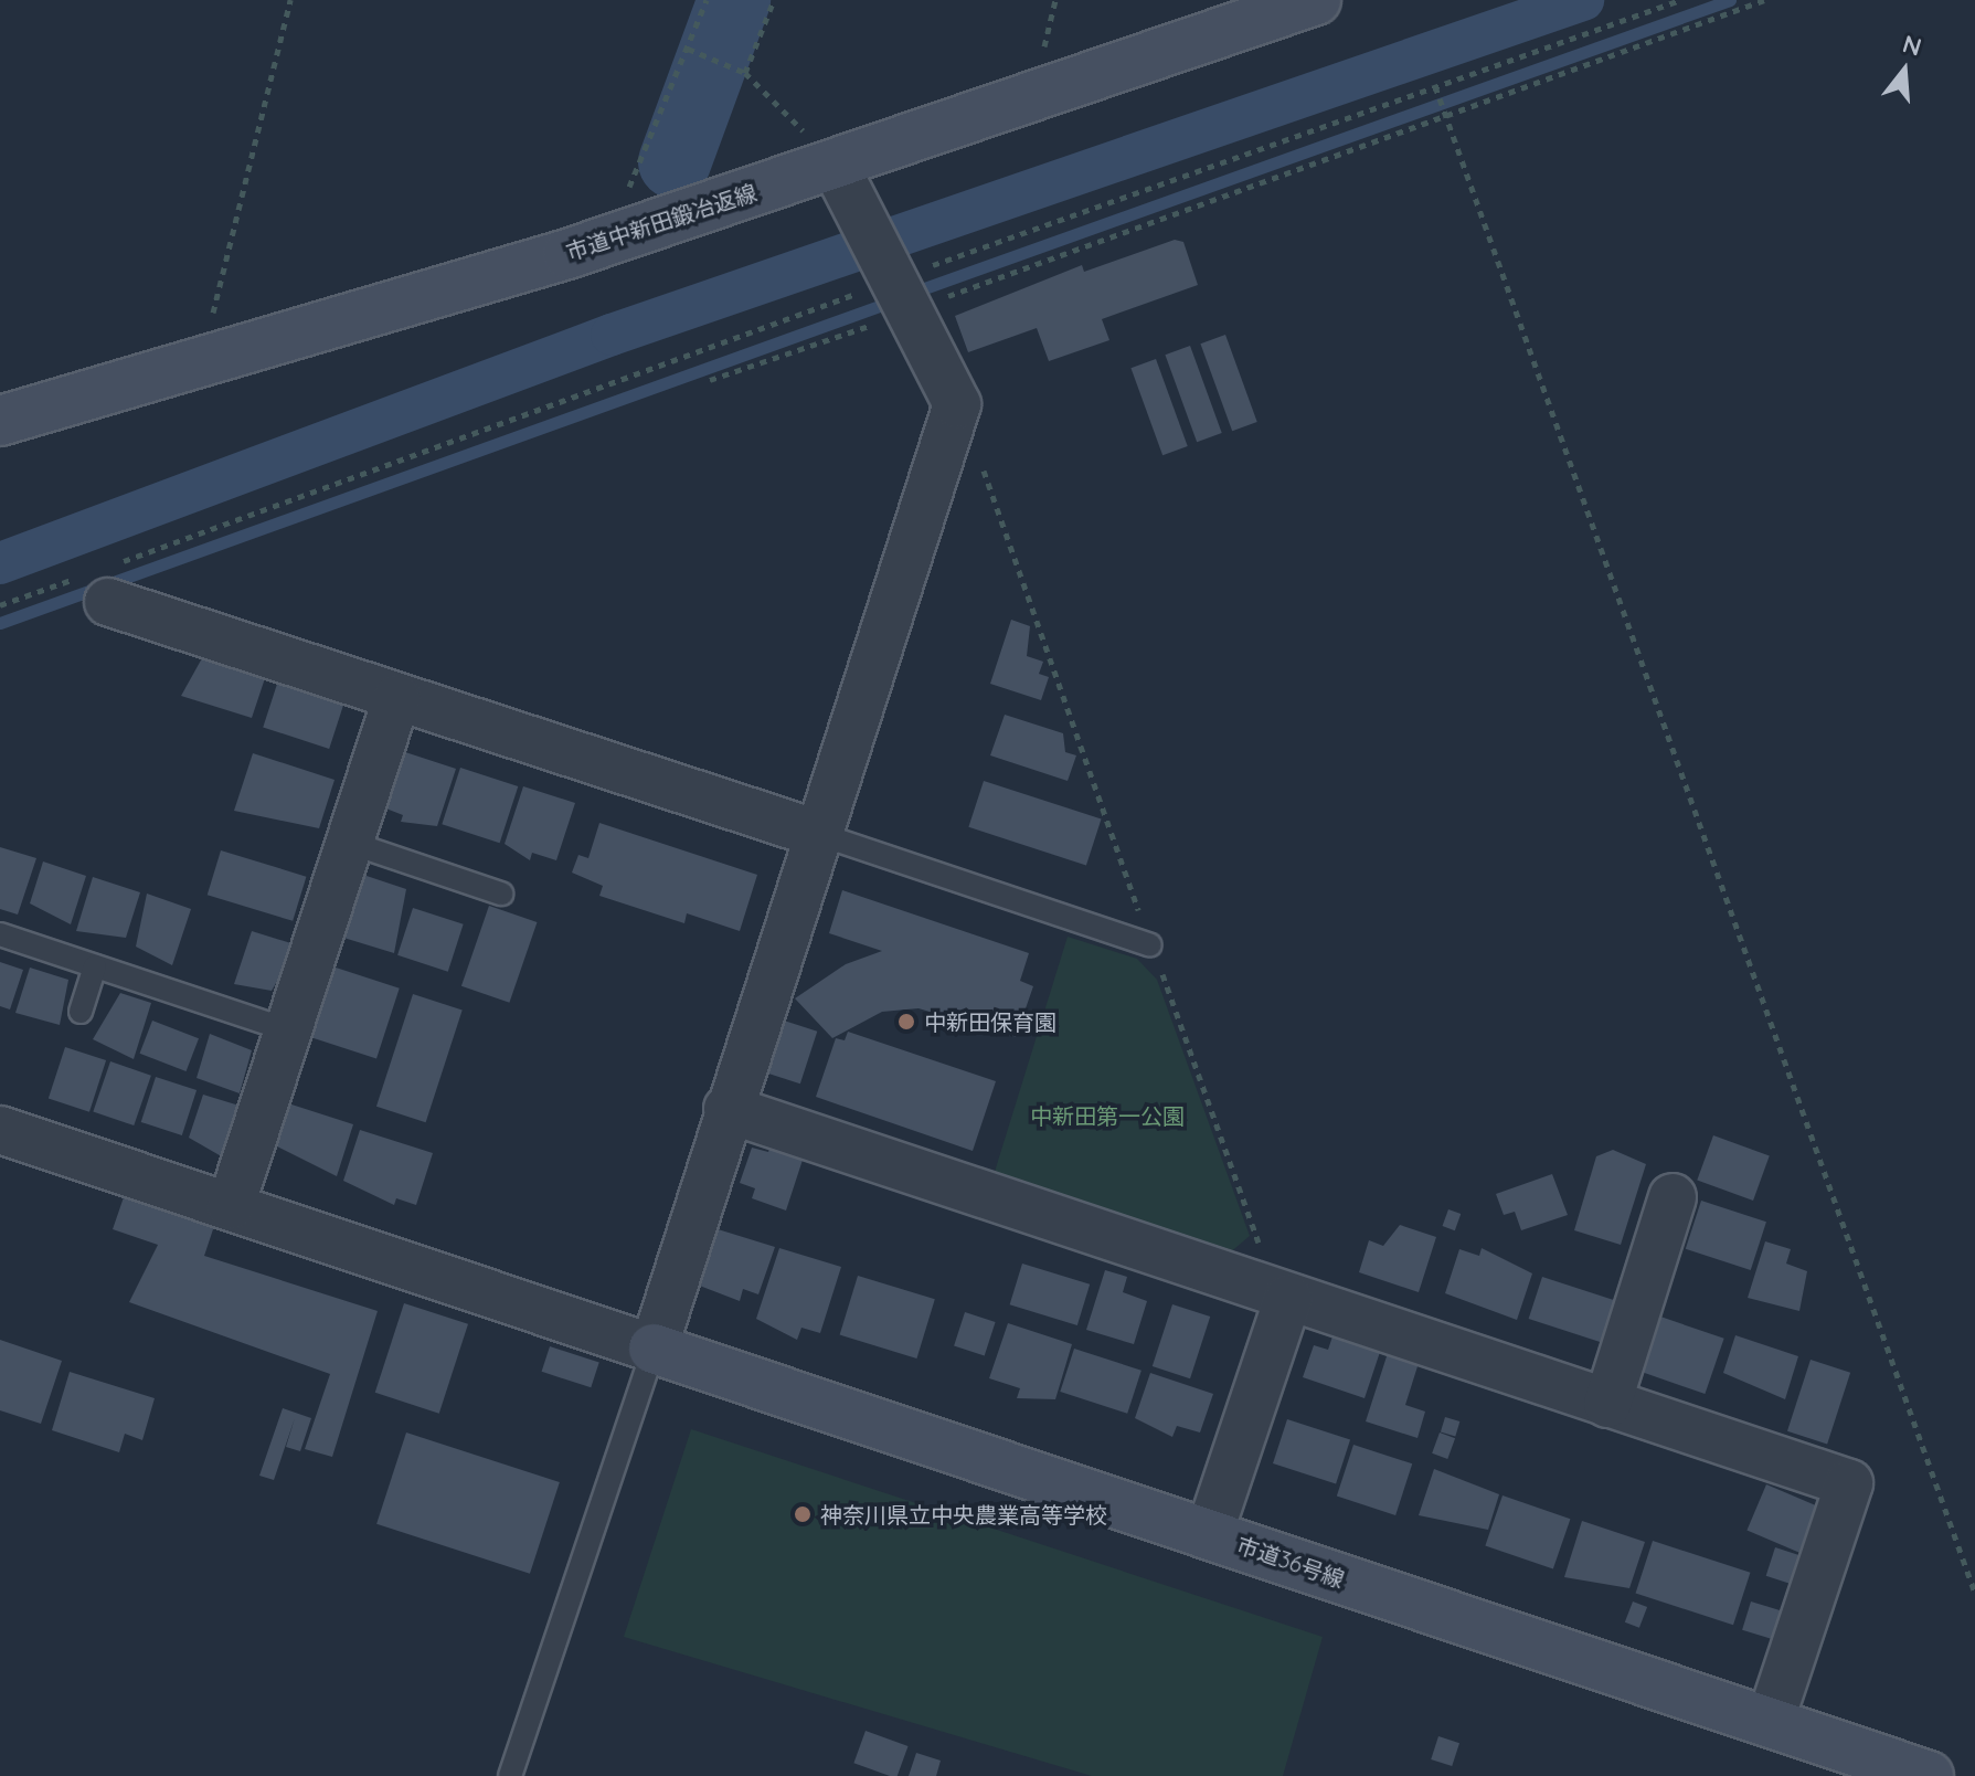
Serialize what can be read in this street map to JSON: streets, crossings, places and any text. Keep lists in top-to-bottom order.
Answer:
{
  "streets": {
    "street": ["市道中新田鍛冶返線", "市道36号線"]
  },
  "parks": ["中新田第一公園"],
  "places": ["中新田保育園", "神奈川県立中央農業高等学校"],
  "north": "top"
}
